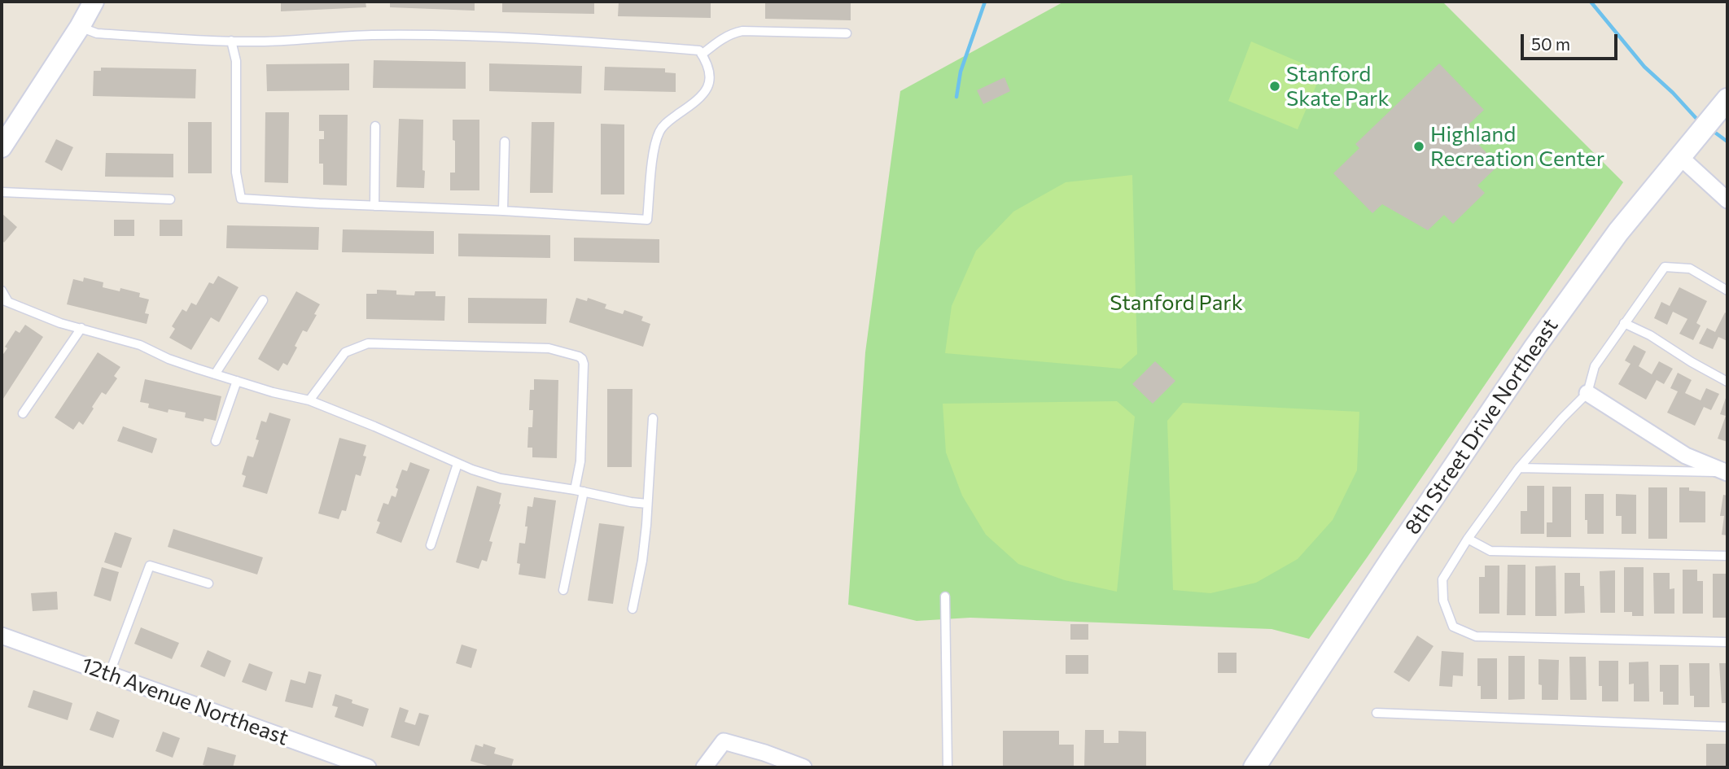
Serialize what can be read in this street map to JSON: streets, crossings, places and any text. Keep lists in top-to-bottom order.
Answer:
{
  "streets": {
    "main road": ["8th Street Drive Northeast"],
    "street": ["12th Avenue Northeast"]
  },
  "parks": ["Stanford Park"],
  "places": ["Stanford Skate Park", "Highland Recreation Center"],
  "scale_bar": "50 m"
}
